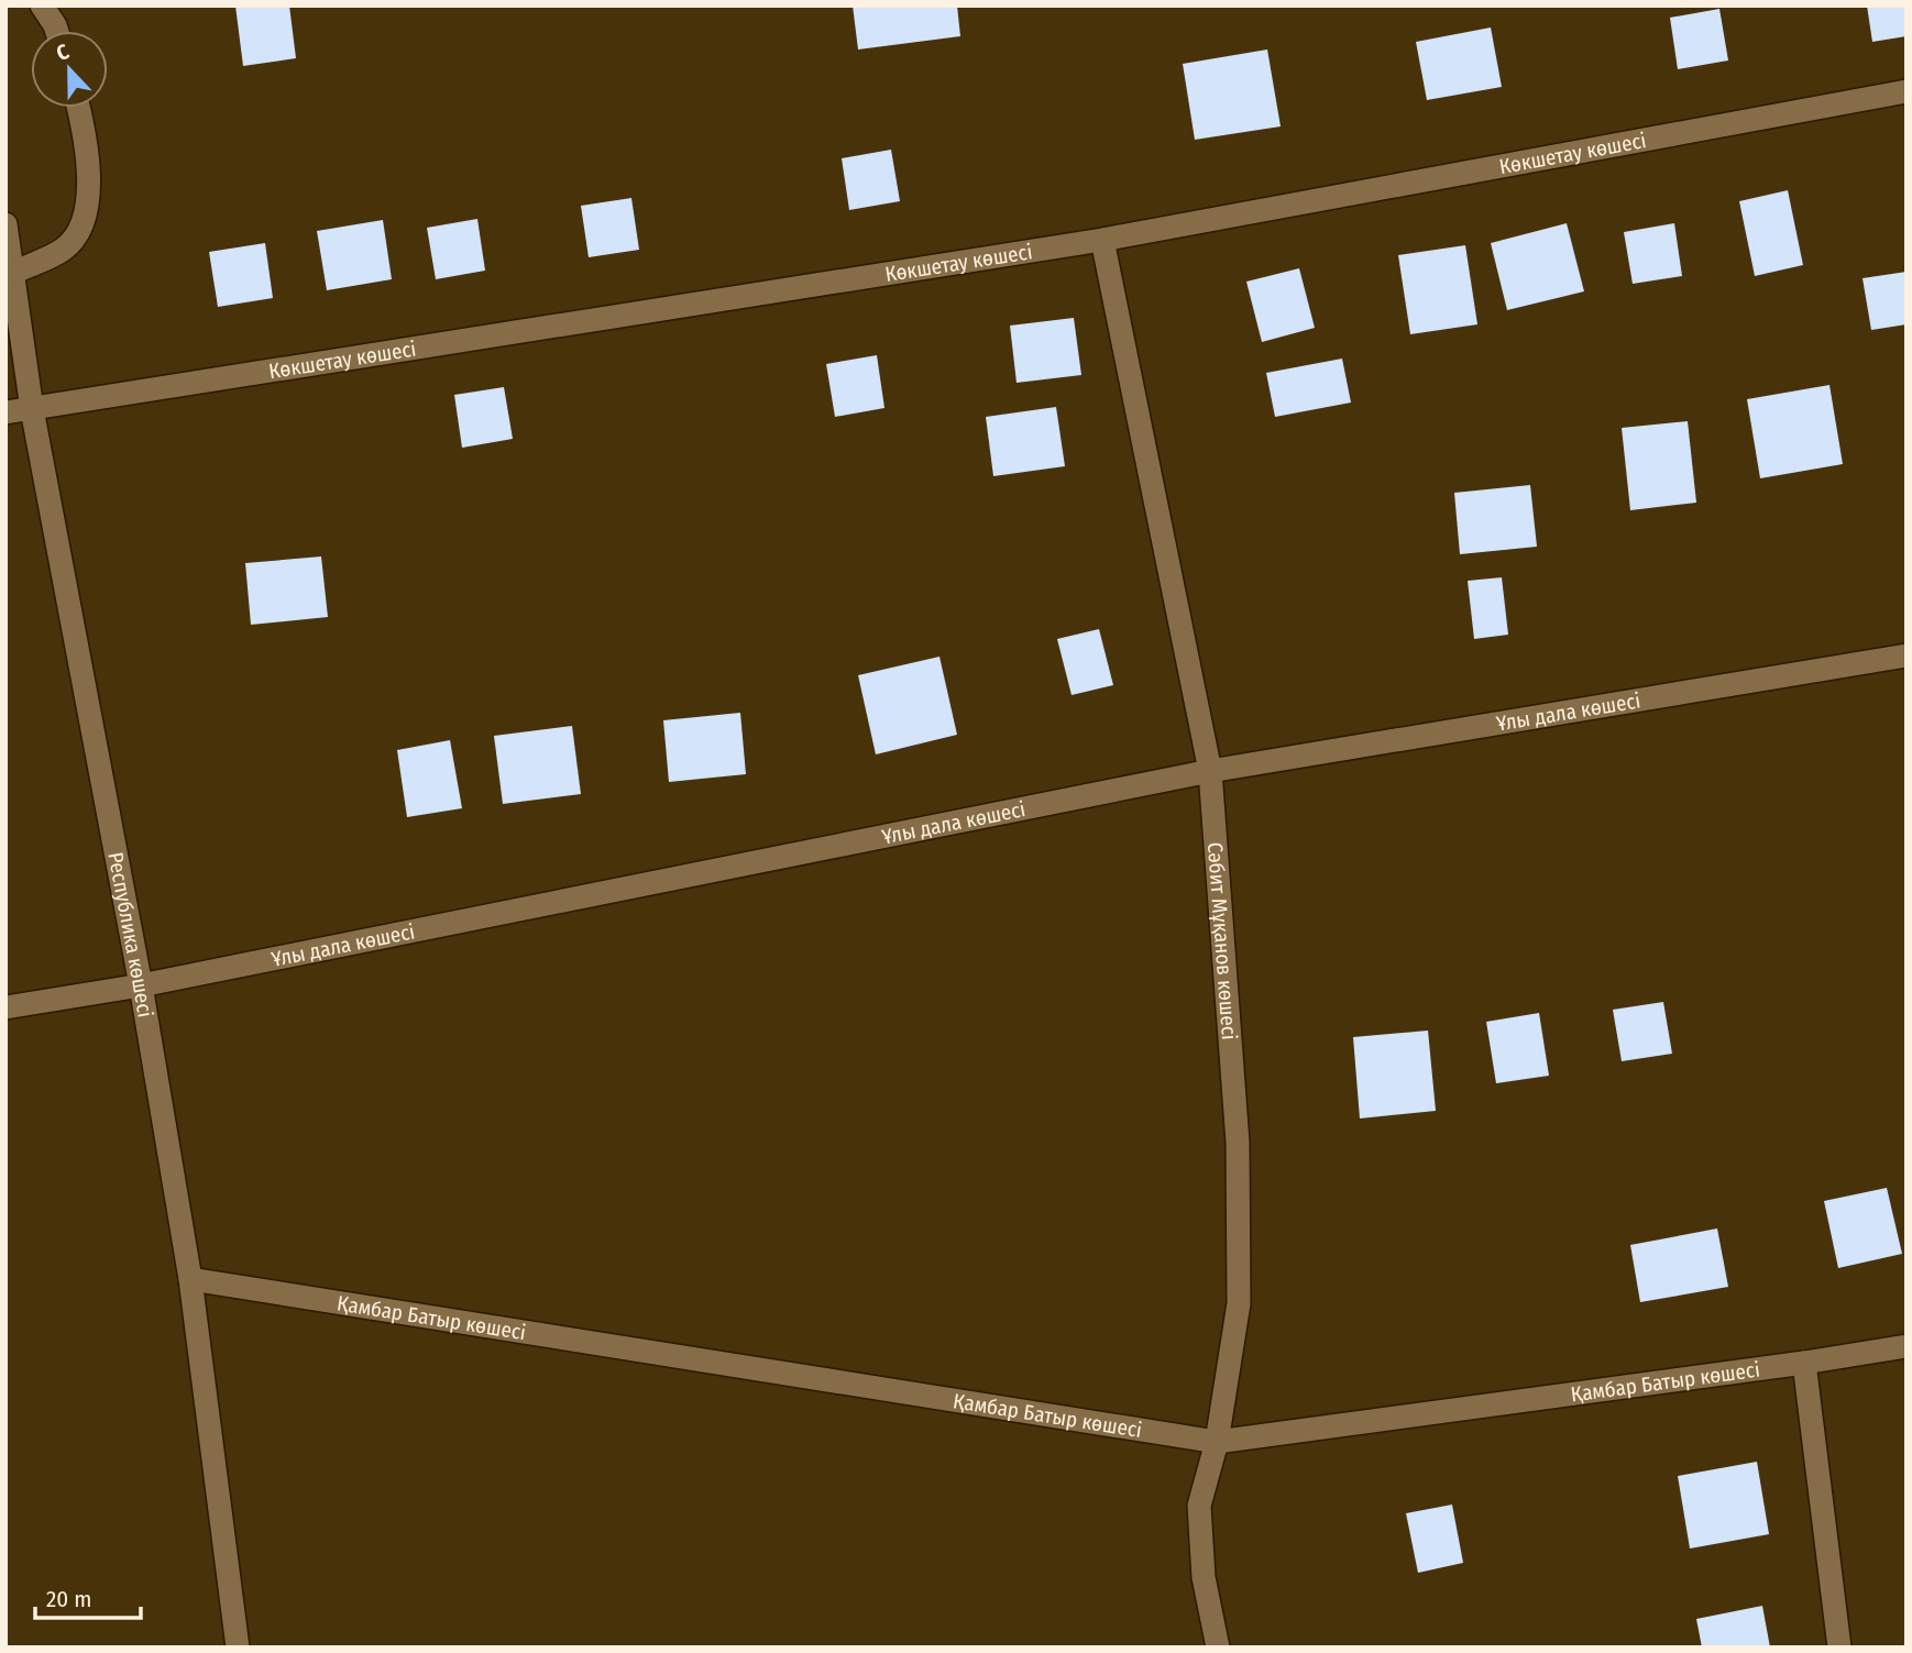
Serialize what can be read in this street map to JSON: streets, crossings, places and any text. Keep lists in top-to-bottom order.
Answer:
{
  "streets": {
    "street": [
      "Көкшетау көшесі",
      "Ұлы дала көшесі",
      "Республика көшесі",
      "Сәбит Мұқанов көшесі",
      "Қамбар Батыр көшесі"
    ]
  },
  "crossings": [
    ["Көкшетау көшесі", "Республика көшесі"],
    ["Көкшетау көшесі", "Сәбит Мұқанов көшесі"],
    ["Ұлы дала көшесі", "Республика көшесі"],
    ["Ұлы дала көшесі", "Сәбит Мұқанов көшесі"],
    ["Республика көшесі", "Қамбар Батыр көшесі"],
    ["Сәбит Мұқанов көшесі", "Қамбар Батыр көшесі"]
  ],
  "scale_bar": "20 m",
  "north": "top"
}
